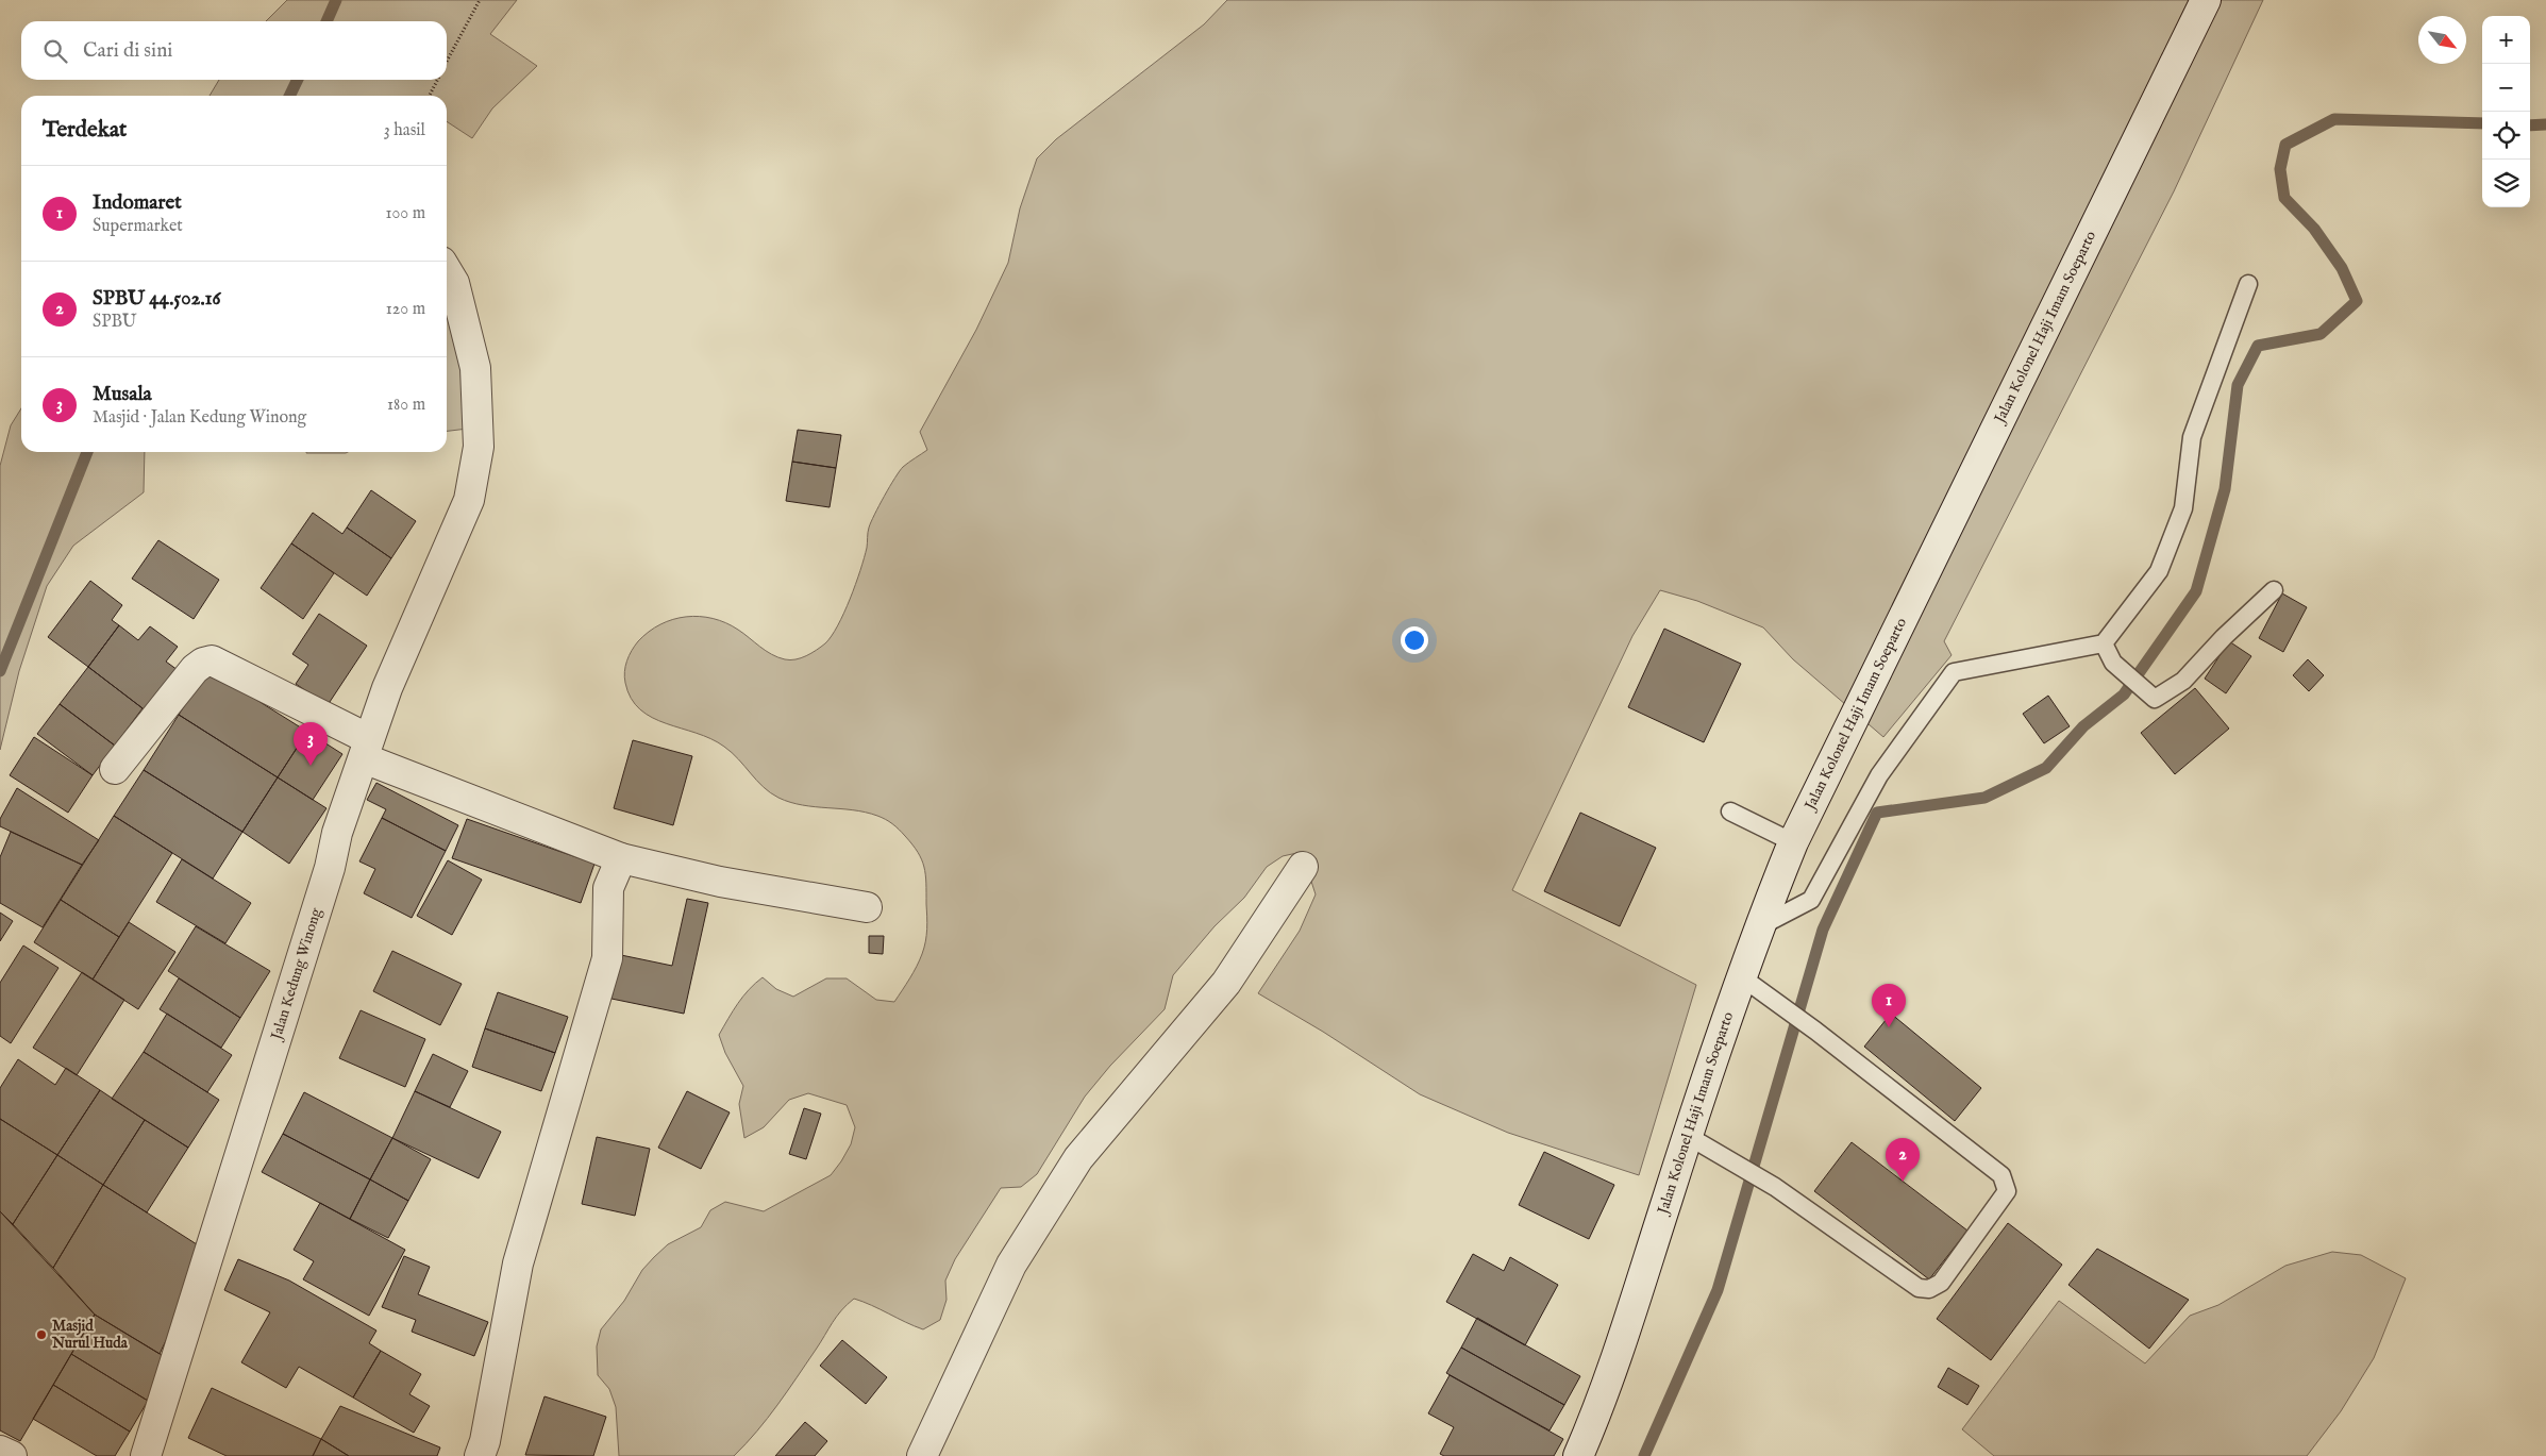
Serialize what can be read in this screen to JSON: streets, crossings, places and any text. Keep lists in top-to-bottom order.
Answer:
{
  "streets": {
    "street": ["Jalan Kolonel Haji Imam Soeparto", "Jalan Kedung Winong"]
  },
  "places": ["Masjid Nurul Huda"],
  "north": "bottom right",
  "page": {
    "map_buttons": ["+", "−"],
    "search": "Cari di sini",
    "heading": ["Terdekat", "3 hasil"],
    "list": [
      {
        "mark": "1",
        "name": "Indomaret",
        "note": "Supermarket",
        "value": "100 m"
      },
      {
        "mark": "2",
        "name": "SPBU 44.502.16",
        "note": "SPBU",
        "value": "120 m"
      },
      {
        "mark": "3",
        "name": "Musala",
        "note": "Masjid · Jalan Kedung Winong",
        "value": "180 m"
      }
    ],
    "pins": ["3", "1", "2"]
  }
}
